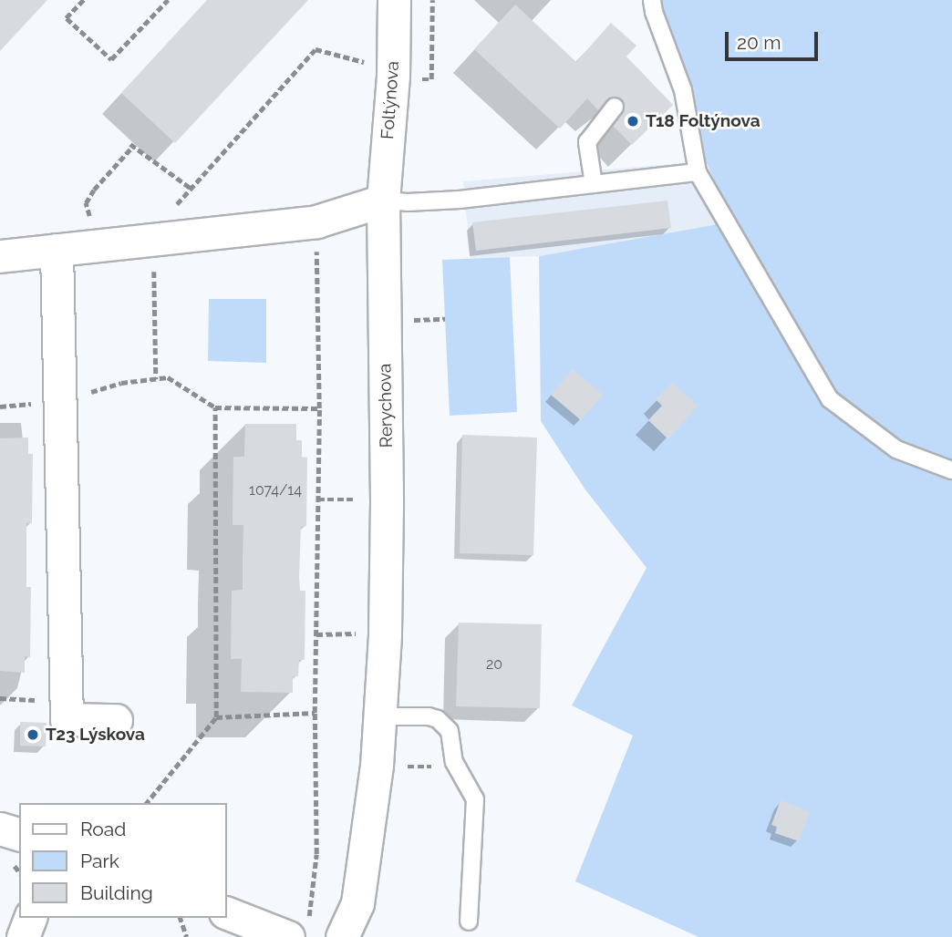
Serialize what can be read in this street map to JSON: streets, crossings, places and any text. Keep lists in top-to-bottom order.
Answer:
{
  "streets": {
    "street": ["Foltýnova", "Rerychova"]
  },
  "crossings": [
    ["Foltýnova", "Rerychova"]
  ],
  "places": ["T18 Foltýnova", "T23 Lýskova"],
  "house_numbers": ["1074/14", "20"],
  "legend": ["Road", "Park", "Building"],
  "scale_bar": "20 m"
}
